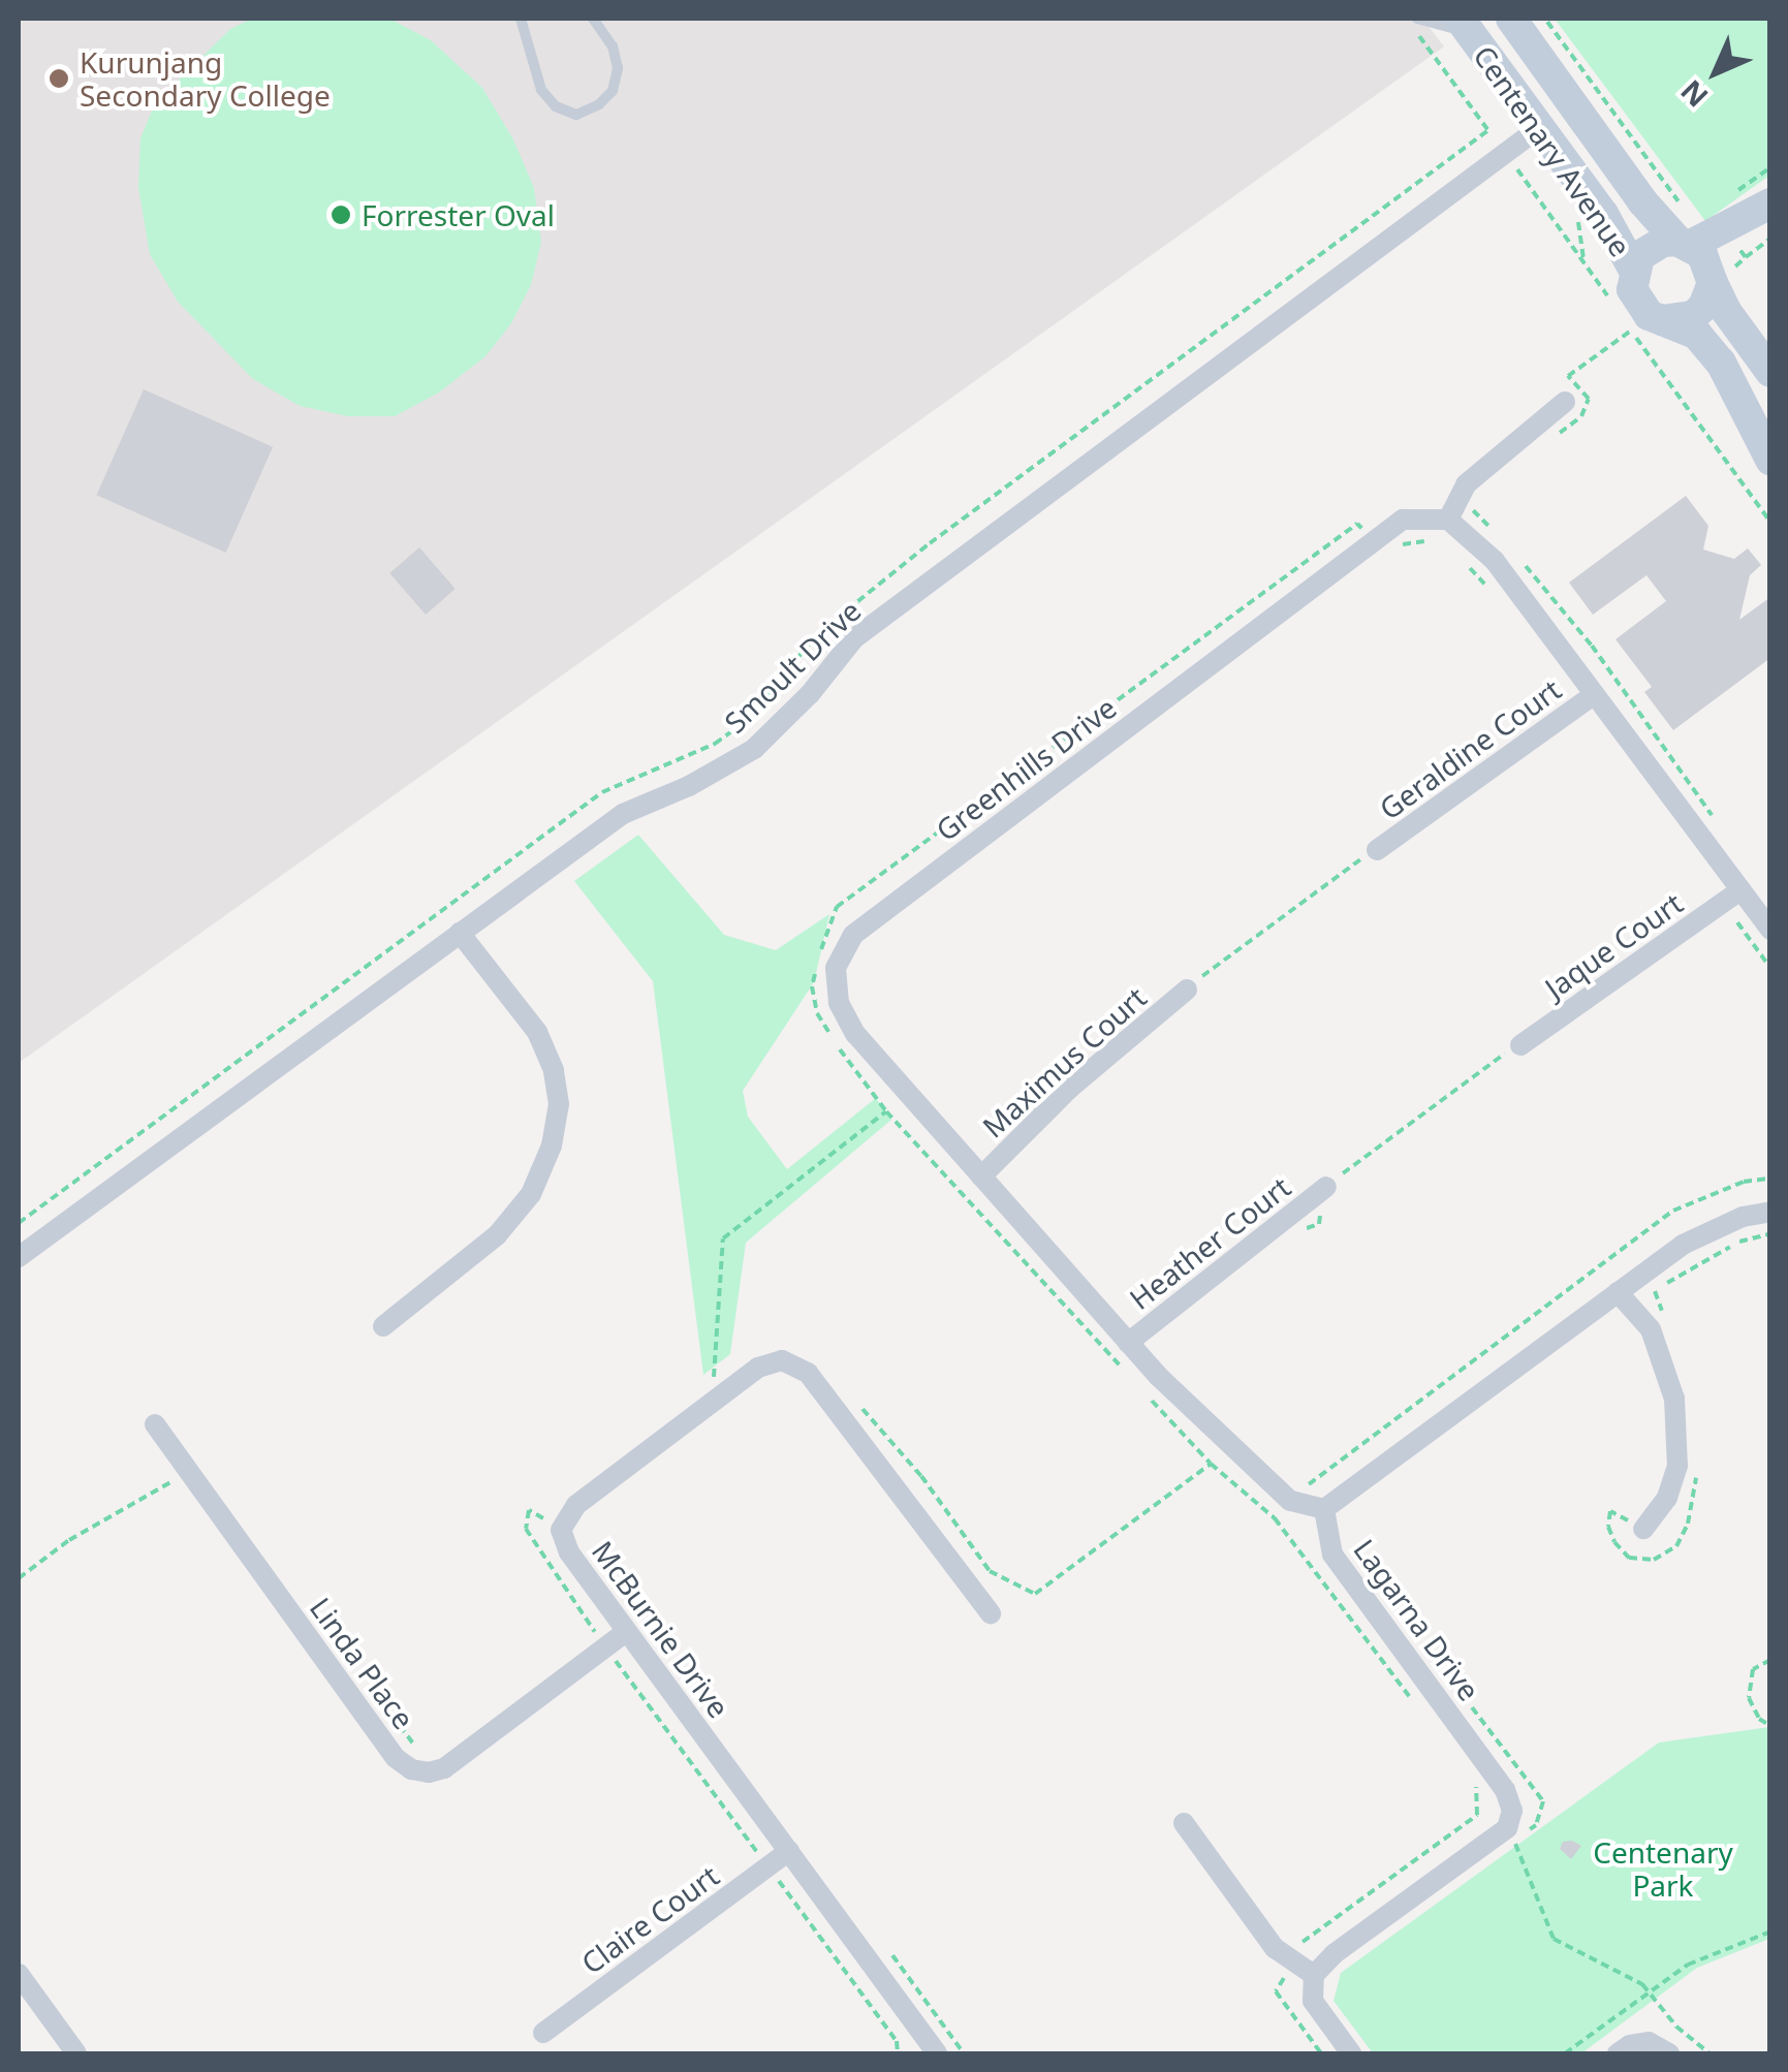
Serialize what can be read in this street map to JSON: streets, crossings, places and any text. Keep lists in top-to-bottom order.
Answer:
{
  "streets": {
    "street": [
      "Centenary Avenue",
      "Smoult Drive",
      "Geraldine Court",
      "Greenhills Drive",
      "Jaque Court",
      "Maximus Court",
      "Heather Court",
      "Lagarna Drive",
      "McBurnie Drive",
      "Linda Place",
      "Claire Court"
    ]
  },
  "crossings": [
    ["Centenary Avenue", "Smoult Drive"],
    ["Greenhills Drive", "Maximus Court"],
    ["Greenhills Drive", "Heather Court"],
    ["Greenhills Drive", "Lagarna Drive"],
    ["McBurnie Drive", "Claire Court"]
  ],
  "parks": ["Centenary Park"],
  "places": ["Kurunjang Secondary College", "Forrester Oval"],
  "north": "bottom left"
}
